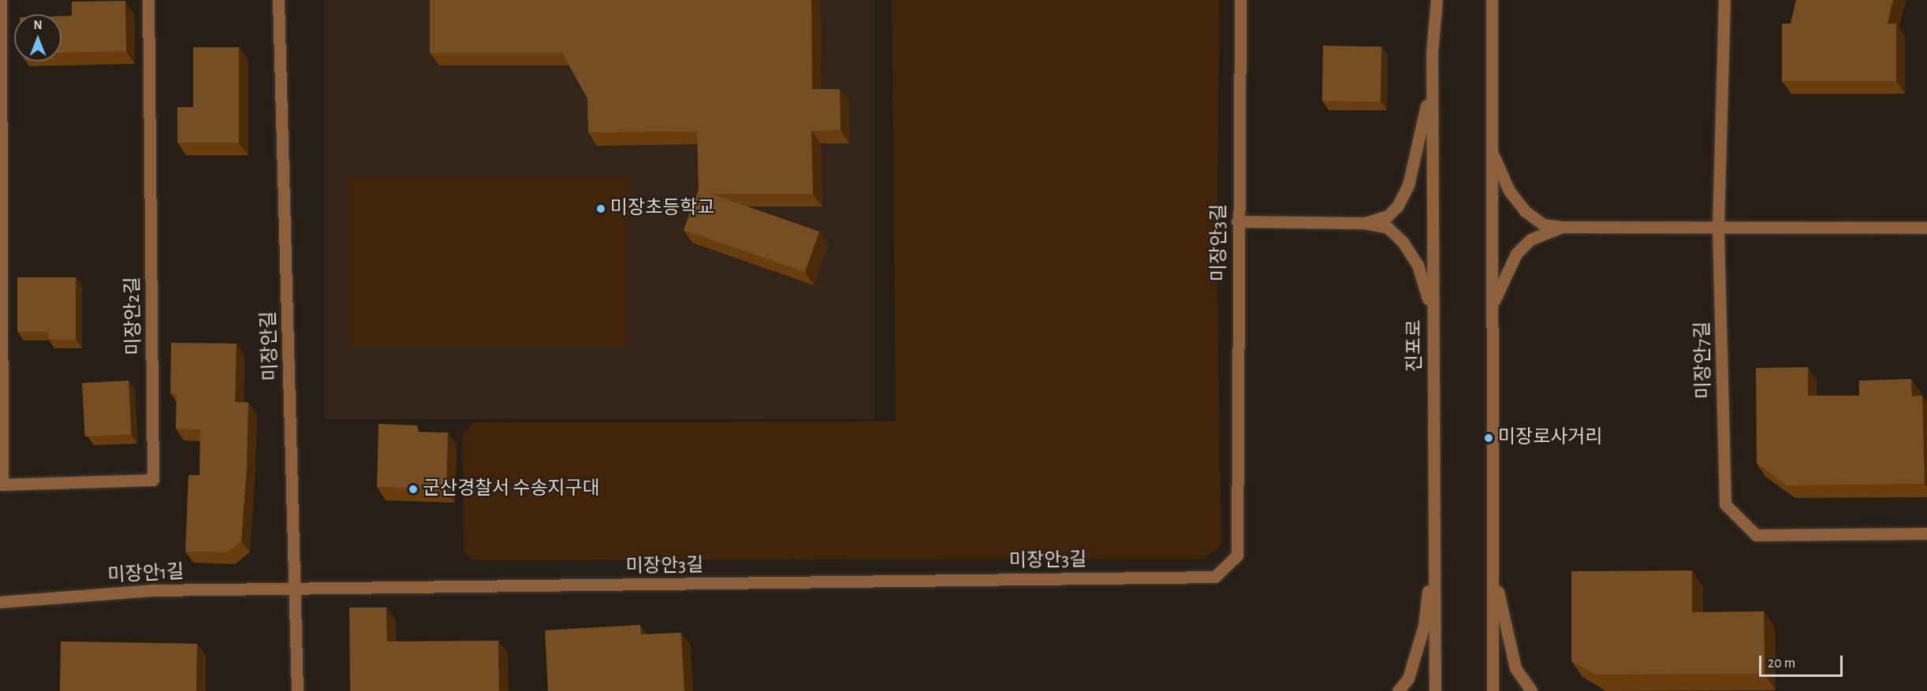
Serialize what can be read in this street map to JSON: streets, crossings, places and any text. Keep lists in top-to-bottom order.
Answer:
{
  "streets": {
    "street": [
      "미장안3길",
      "미장안2길",
      "미장안길",
      "진포로",
      "미장안7길",
      "미장안1길"
    ]
  },
  "crossings": [
    ["미장안3길", "미장안길"],
    ["미장안3길", "미장안1길"],
    ["미장안길", "미장안1길"]
  ],
  "places": ["미장초등학교", "미장로사거리", "군산경찰서 수송지구대"],
  "scale_bar": "20 m",
  "north": "top"
}
